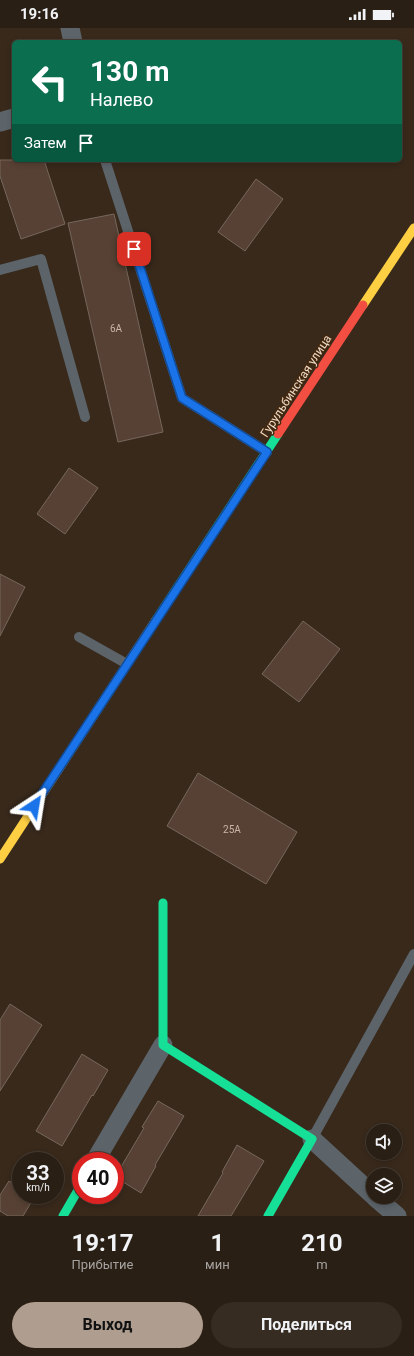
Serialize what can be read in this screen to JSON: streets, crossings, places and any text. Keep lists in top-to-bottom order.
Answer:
{
  "streets": {
    "street": ["Гурульбинская улица"]
  },
  "house_numbers": ["6А", "25А"],
  "page": {
    "status": "19:16",
    "turn": ["130 m", "Налево"],
    "then": "Затем",
    "speed": "33 km/h",
    "limit": "40",
    "eta": [
      "19:17",
      "Прибытие",
      "1",
      "мин",
      "210",
      "m"
    ],
    "buttons": ["Выход", "Поделиться"]
  }
}
